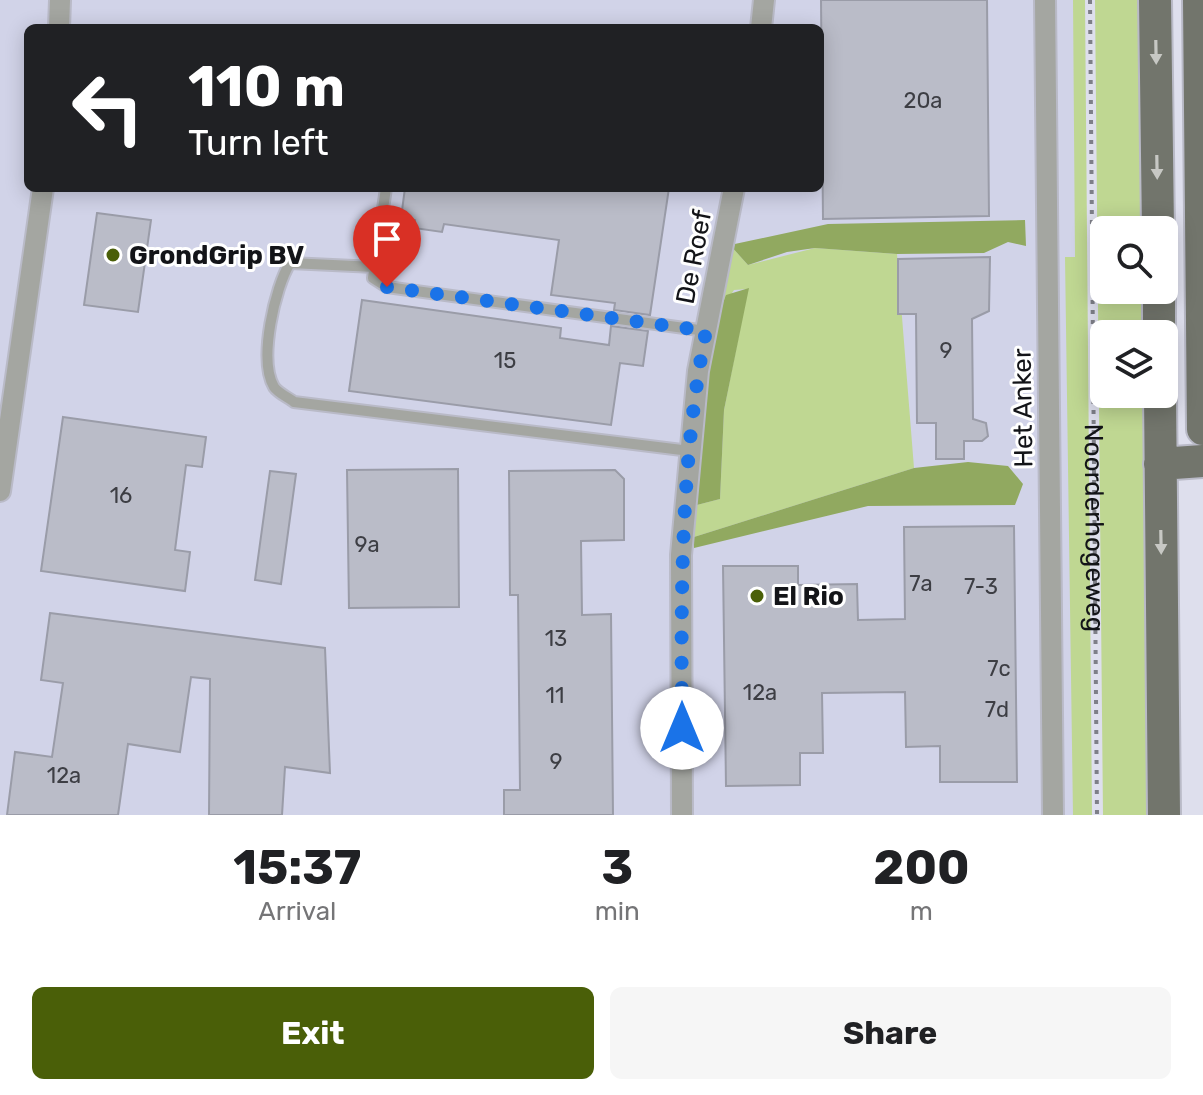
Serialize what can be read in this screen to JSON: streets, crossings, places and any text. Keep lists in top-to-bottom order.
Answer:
{
  "streets": {
    "street": ["De Roef", "Het Anker"],
    "path": ["Noorderhogeweg"]
  },
  "places": ["GrondGrip BV", "El Rio"],
  "house_numbers": [
    "20a",
    "9",
    "15",
    "16",
    "9a",
    "7a",
    "7-3",
    "13",
    "7c",
    "12a",
    "11",
    "7d",
    "9",
    "12a"
  ],
  "page": {
    "turn": ["110 m", "Turn left"],
    "eta": [
      "15:37",
      "Arrival",
      "3",
      "min",
      "200",
      "m"
    ],
    "buttons": ["Exit", "Share"]
  }
}
